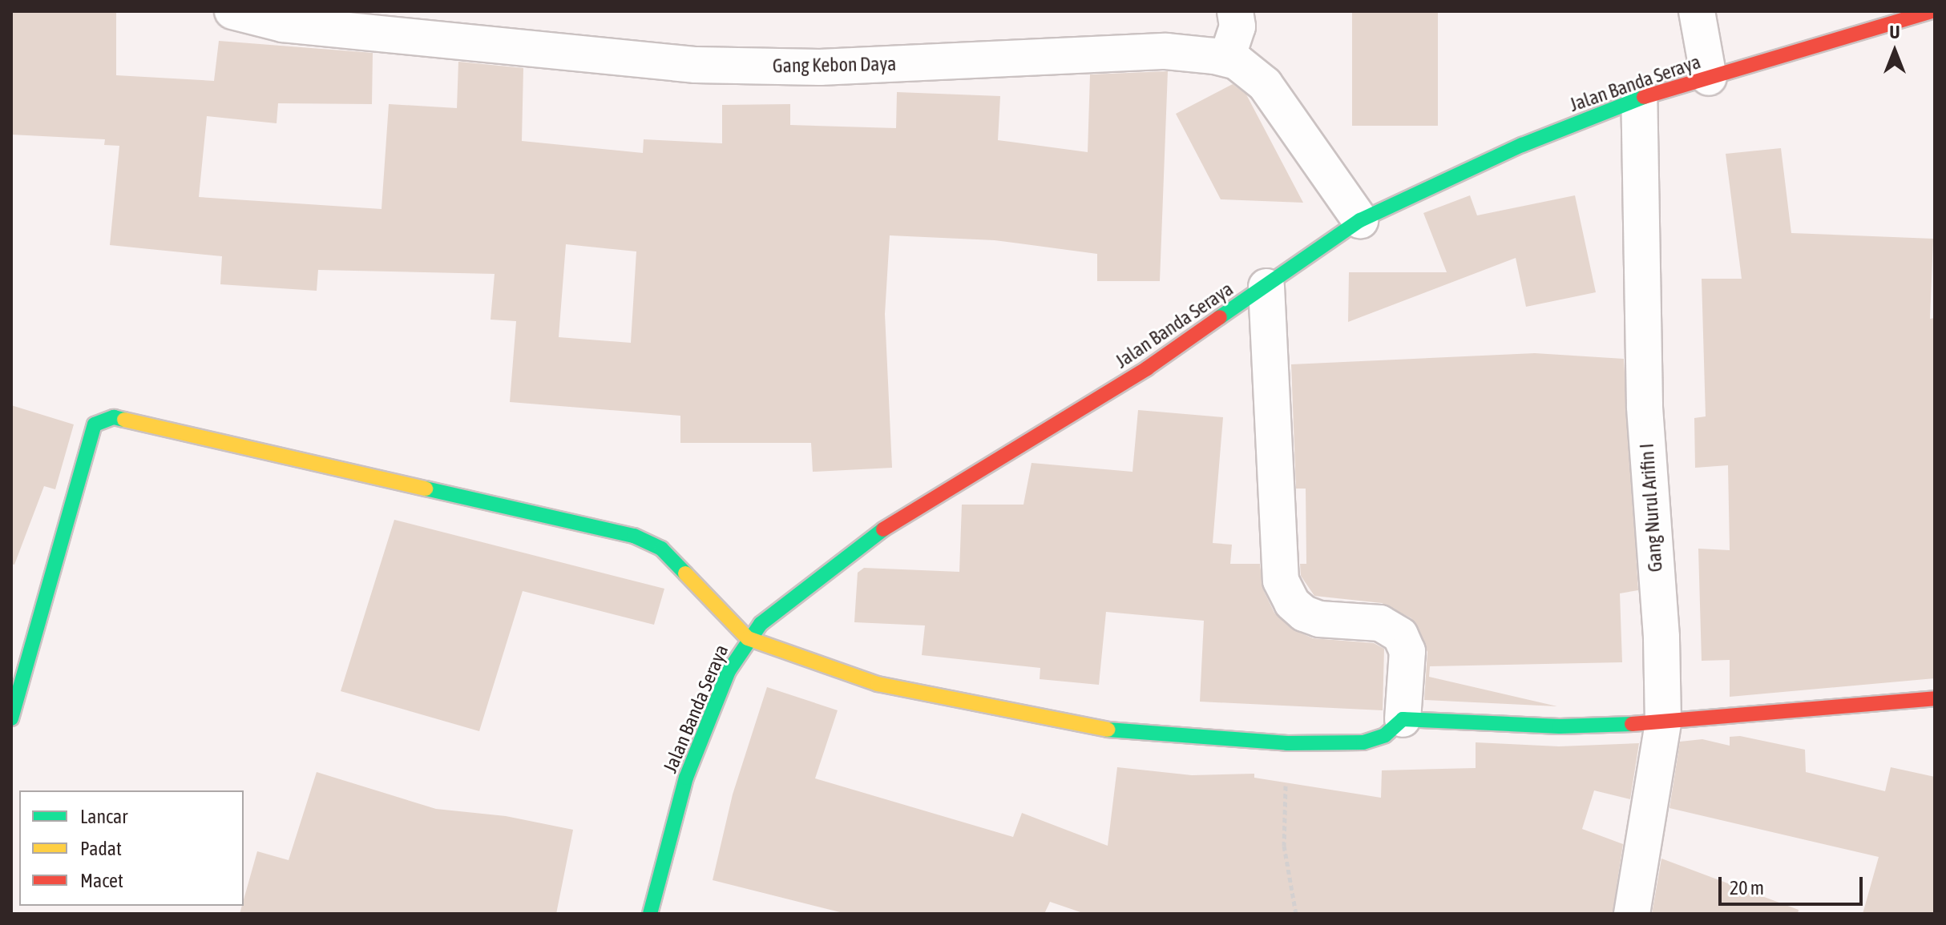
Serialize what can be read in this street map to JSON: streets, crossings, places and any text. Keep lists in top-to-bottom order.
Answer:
{
  "streets": {
    "street": ["Gang Kebon Daya", "Jalan Banda Seraya", "Gang Nurul Arifin I"]
  },
  "crossings": [
    ["Gang Kebon Daya", "Jalan Banda Seraya"],
    ["Jalan Banda Seraya", "Gang Nurul Arifin I"]
  ],
  "legend": ["Lancar", "Padat", "Macet"],
  "scale_bar": "20 m",
  "north": "top"
}
